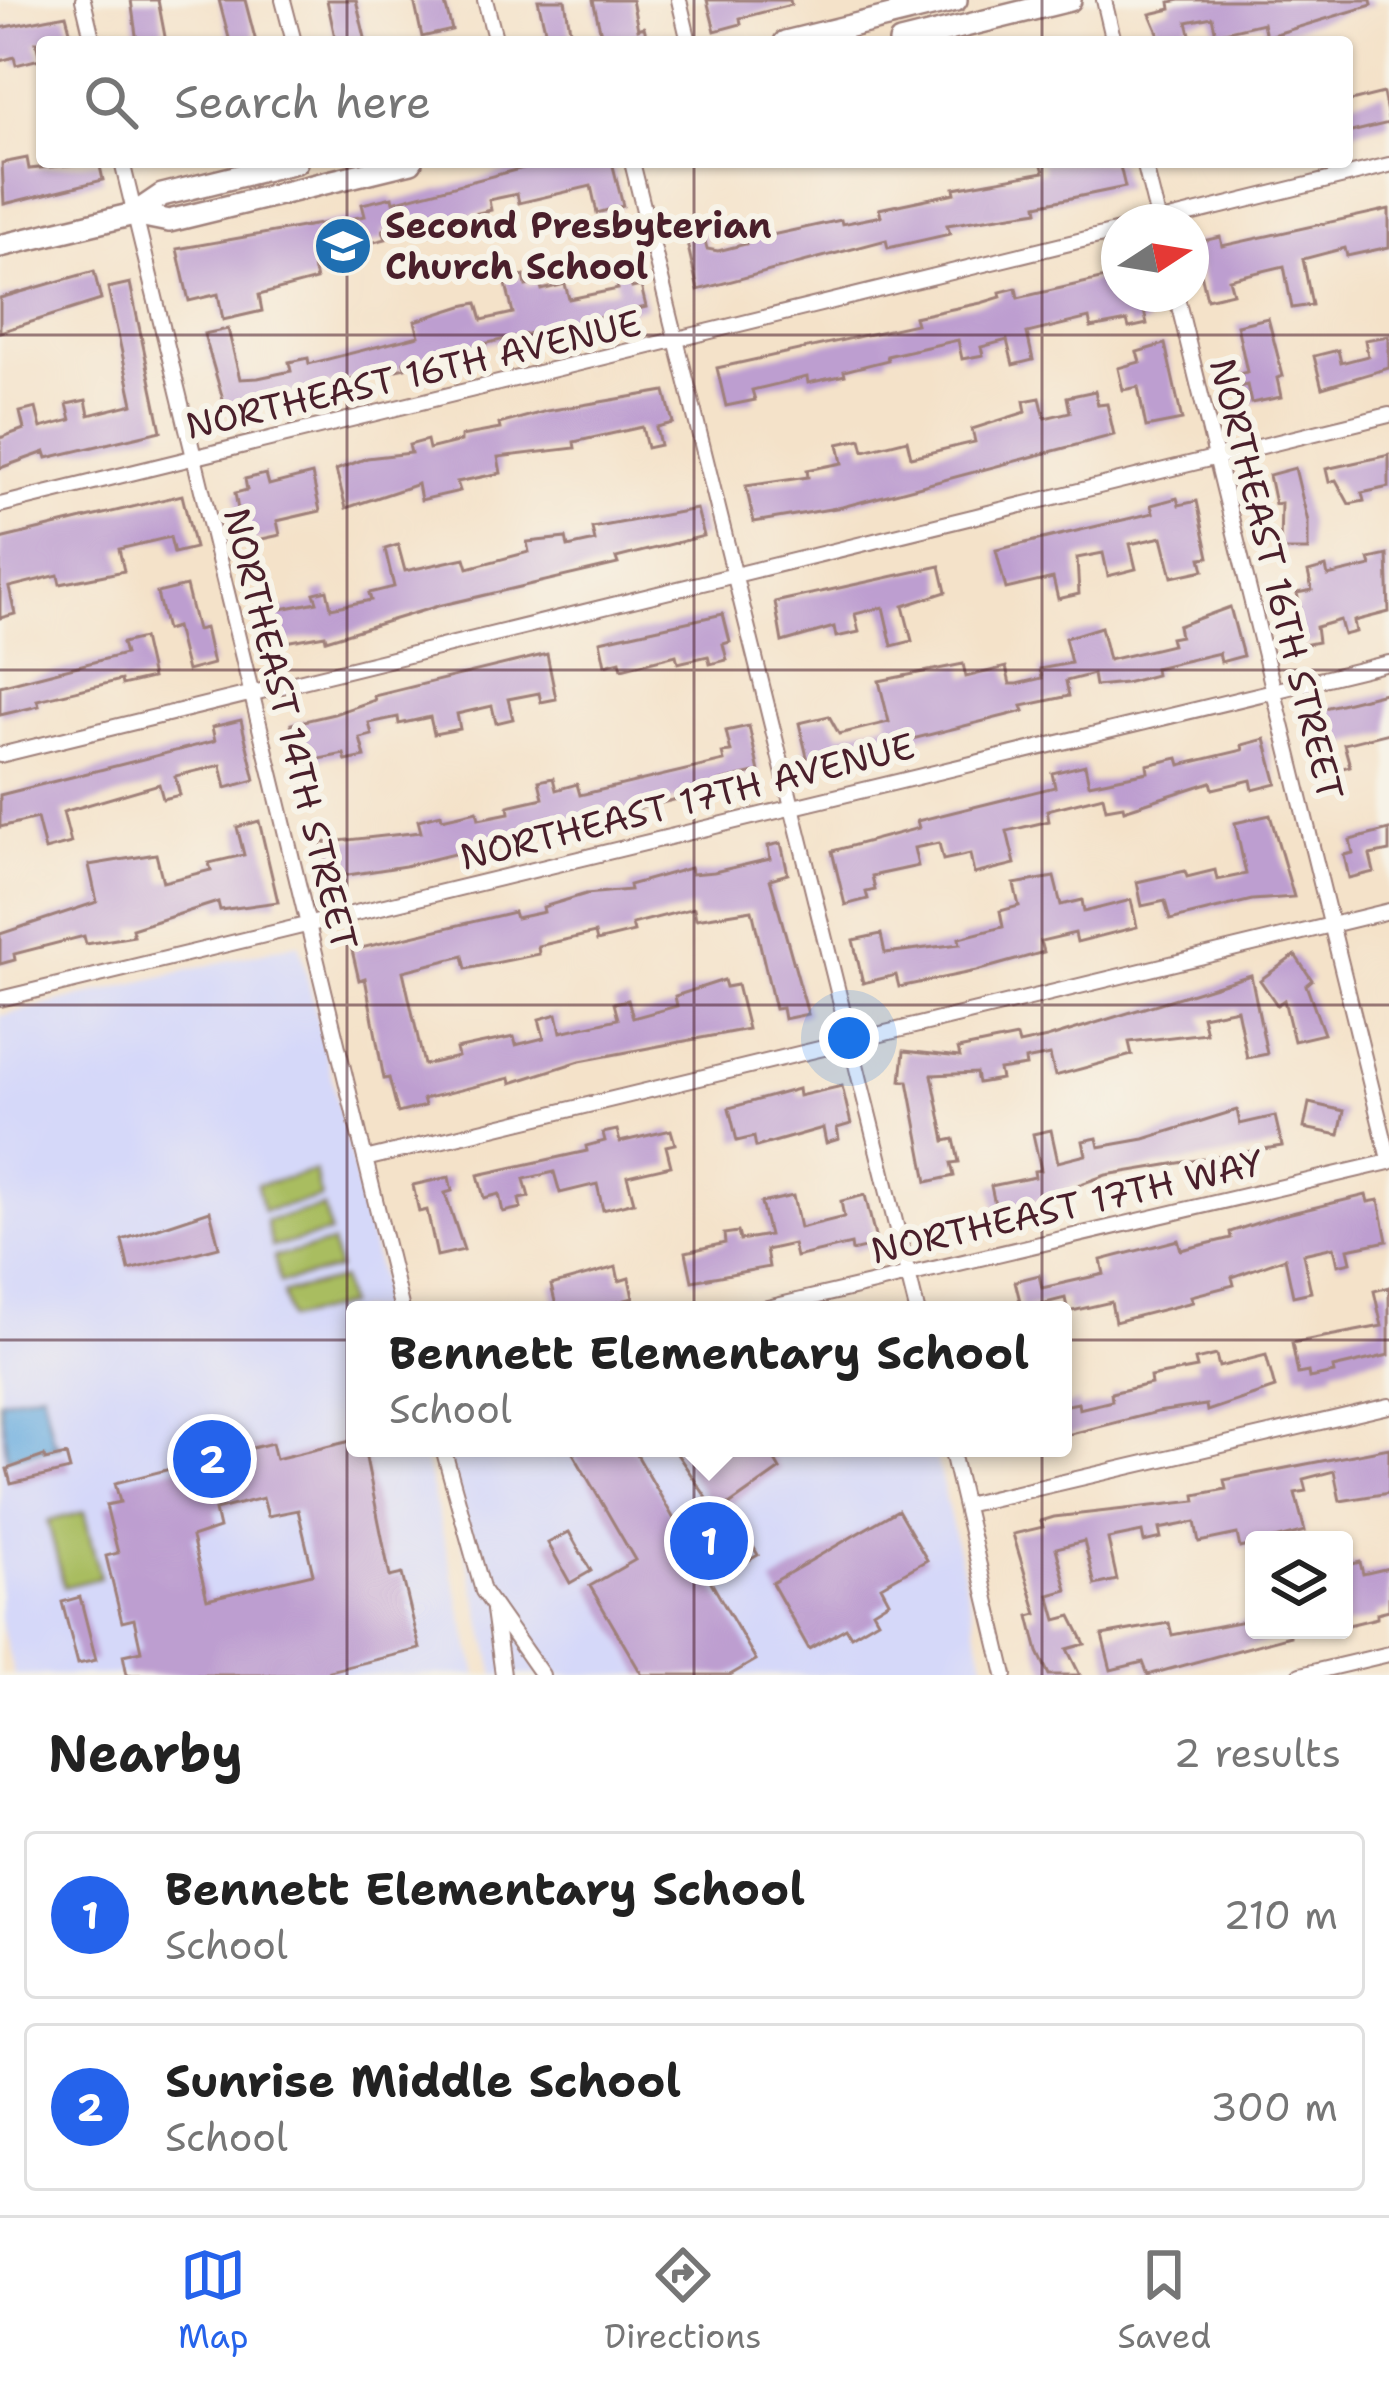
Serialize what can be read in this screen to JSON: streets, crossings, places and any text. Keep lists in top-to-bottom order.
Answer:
{
  "streets": {
    "street": [
      "NORTHEAST 16TH AVENUE",
      "NORTHEAST 16TH STREET",
      "NORTHEAST 14TH STREET",
      "NORTHEAST 17TH AVENUE",
      "NORTHEAST 17TH WAY"
    ]
  },
  "crossings": [
    ["NORTHEAST 16TH AVENUE", "NORTHEAST 14TH STREET"],
    ["NORTHEAST 16TH STREET", "NORTHEAST 17TH AVENUE"],
    ["NORTHEAST 16TH STREET", "NORTHEAST 17TH WAY"],
    ["NORTHEAST 14TH STREET", "NORTHEAST 17TH AVENUE"]
  ],
  "places": {
    "school or university": ["Second Presbyterian Church School"]
  },
  "north": "right",
  "page": {
    "search": "Search here",
    "popup": ["Bennett Elementary School", "School"],
    "pins": ["2", "1"],
    "heading": ["Nearby", "2 results"],
    "list": [
      {
        "mark": "1",
        "name": "Bennett Elementary School",
        "note": "School",
        "value": "210 m"
      },
      {
        "mark": "2",
        "name": "Sunrise Middle School",
        "note": "School",
        "value": "300 m"
      }
    ],
    "nav": ["Map", "Directions", "Saved"]
  }
}
